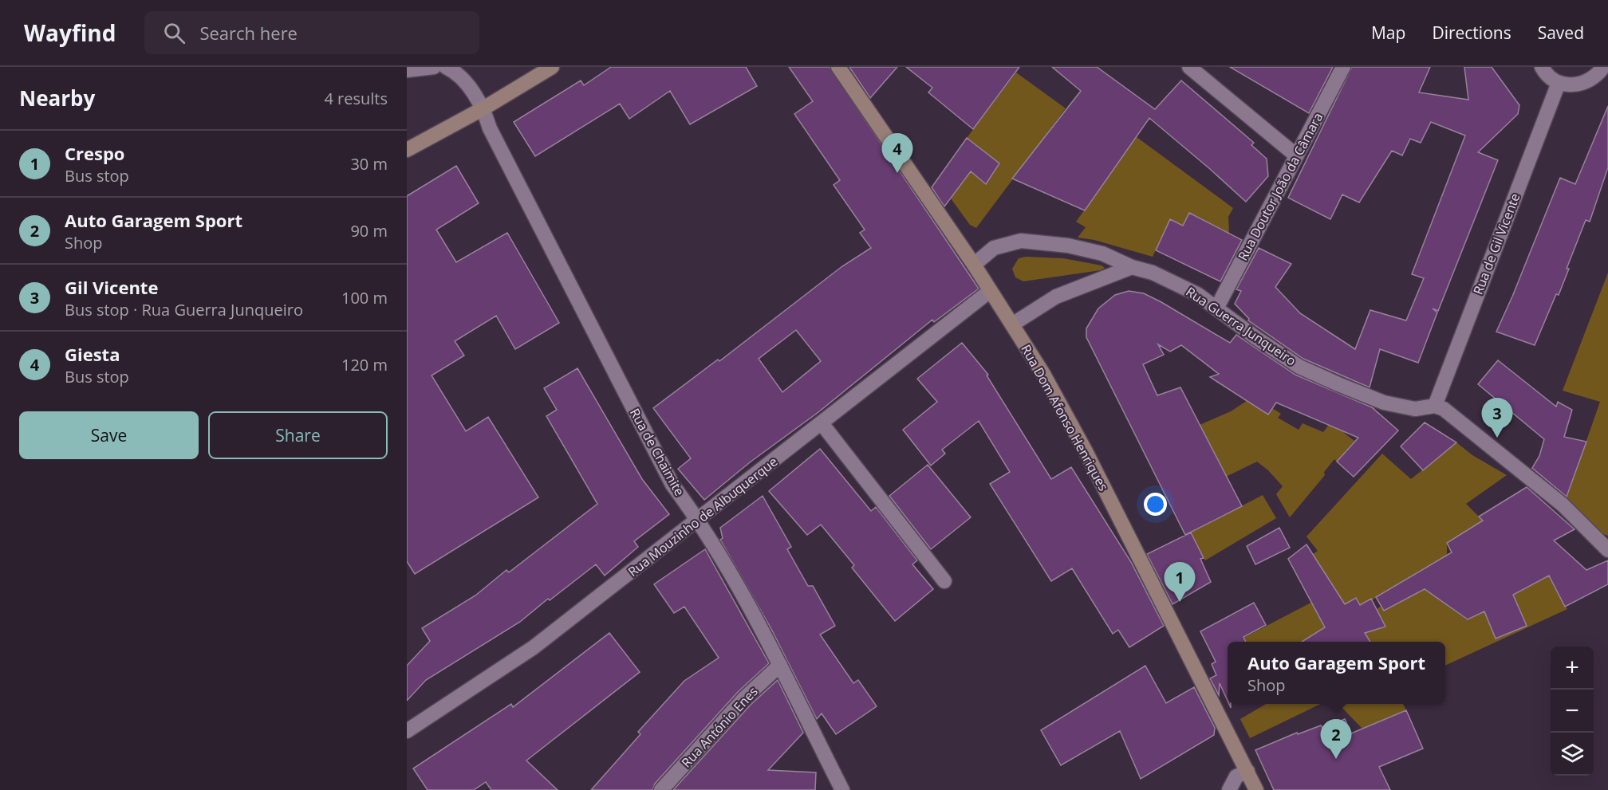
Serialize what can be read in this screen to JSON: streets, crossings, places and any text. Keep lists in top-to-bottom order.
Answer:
{
  "streets": {
    "main road": ["Rua Dom Afonso Henriques"],
    "street": [
      "Rua Doutor João da Câmara",
      "Rua de Gil Vicente",
      "Rua Guerra Junqueiro",
      "Rua de Chaimite",
      "Rua Mouzinho de Albuquerque",
      "Rua António Enes"
    ]
  },
  "crossings": [
    ["Rua Doutor João da Câmara", "Rua Guerra Junqueiro"],
    ["Rua de Gil Vicente", "Rua Guerra Junqueiro"],
    ["Rua Guerra Junqueiro", "Rua Dom Afonso Henriques"],
    ["Rua Dom Afonso Henriques", "Rua Mouzinho de Albuquerque"],
    ["Rua de Chaimite", "Rua Mouzinho de Albuquerque"],
    ["Rua de Chaimite", "Rua António Enes"]
  ],
  "page": {
    "header": "Wayfind",
    "search": "Search here",
    "nav": ["Map", "Directions", "Saved"],
    "heading": ["Nearby", "4 results"],
    "list": [
      {
        "mark": "1",
        "name": "Crespo",
        "note": "Bus stop",
        "value": "30 m"
      },
      {
        "mark": "2",
        "name": "Auto Garagem Sport",
        "note": "Shop",
        "value": "90 m"
      },
      {
        "mark": "3",
        "name": "Gil Vicente",
        "note": "Bus stop · Rua Guerra Junqueiro",
        "value": "100 m"
      },
      {
        "mark": "4",
        "name": "Giesta",
        "note": "Bus stop",
        "value": "120 m"
      }
    ],
    "pins": [
      "4",
      "3",
      "1",
      "2"
    ],
    "buttons": ["Save", "Share"],
    "popup": ["Auto Garagem Sport", "Shop"],
    "map_buttons": ["+", "−"]
  }
}
